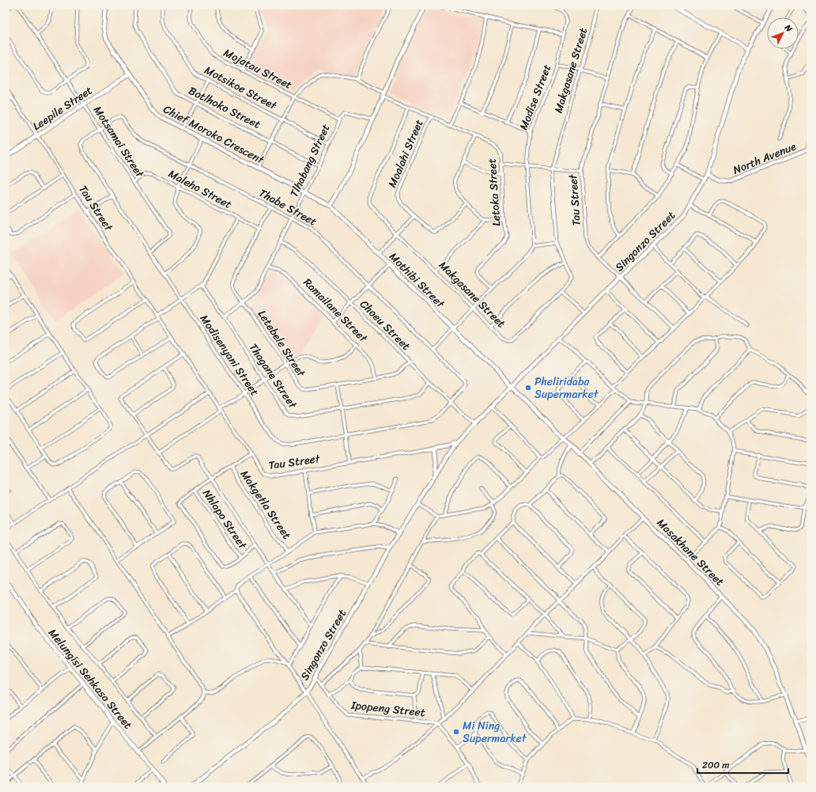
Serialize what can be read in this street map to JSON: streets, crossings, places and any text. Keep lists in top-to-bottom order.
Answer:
{
  "streets": {
    "street": [
      "Mojatau Street",
      "Makgasane Street",
      "Motsikoe Street",
      "Modise Street",
      "Botlhoko Street",
      "Leepile Street",
      "Chief Moroko Crescent",
      "Motsamai Street",
      "Moalahi Street",
      "North Avenue",
      "Tlhabang Street",
      "Maleho Street",
      "Letoka Street",
      "Tau Street",
      "Thabe Street",
      "Singonzo Street",
      "Mothibi Street",
      "Ramailane Street",
      "Choeu Street",
      "Letebele Street",
      "Modisenyani Street",
      "Thagane Street",
      "Makgetla Street",
      "Nhlapo Street",
      "Masakhane Street",
      "Melungisi Sehkasa Street",
      "Ipopeng Street"
    ]
  },
  "crossings": [
    ["Mojatau Street", "Motsikoe Street"],
    ["Mojatau Street", "Botlhoko Street"],
    ["Mojatau Street", "Chief Moroko Crescent"],
    ["Mojatau Street", "Tlhabang Street"],
    ["Mojatau Street", "Letoka Street"],
    ["Makgasane Street", "Letoka Street"],
    ["Motsikoe Street", "Tlhabang Street"],
    ["Botlhoko Street", "Tlhabang Street"],
    ["Leepile Street", "Chief Moroko Crescent"],
    ["Leepile Street", "Motsamai Street"],
    ["Leepile Street", "Tau Street"],
    ["Chief Moroko Crescent", "Tlhabang Street"],
    ["Chief Moroko Crescent", "Mothibi Street"],
    ["Motsamai Street", "Maleho Street"],
    ["Motsamai Street", "Thabe Street"],
    ["Motsamai Street", "Modisenyani Street"],
    ["Moalahi Street", "Letoka Street"],
    ["North Avenue", "Singonzo Street"],
    ["Tlhabang Street", "Thabe Street"],
    ["Tlhabang Street", "Mothibi Street"],
    ["Tlhabang Street", "Ramailane Street"],
    ["Tlhabang Street", "Choeu Street"],
    ["Tlhabang Street", "Letebele Street"],
    ["Tlhabang Street", "Thagane Street"],
    ["Maleho Street", "Letebele Street"],
    ["Tau Street", "Singonzo Street"],
    ["Thabe Street", "Choeu Street"],
    ["Thabe Street", "Letebele Street"],
    ["Thabe Street", "Modisenyani Street"],
    ["Singonzo Street", "Mothibi Street"],
    ["Singonzo Street", "Choeu Street"],
    ["Singonzo Street", "Masakhane Street"],
    ["Singonzo Street", "Ipopeng Street"],
    ["Mothibi Street", "Masakhane Street"],
    ["Ramailane Street", "Letebele Street"],
    ["Choeu Street", "Letebele Street"],
    ["Choeu Street", "Modisenyani Street"],
    ["Choeu Street", "Thagane Street"]
  ],
  "places": ["Pheliridaba Supermarket", "Mi Ning Supermarket"],
  "scale_bar": "200 m",
  "north": "top right"
}
